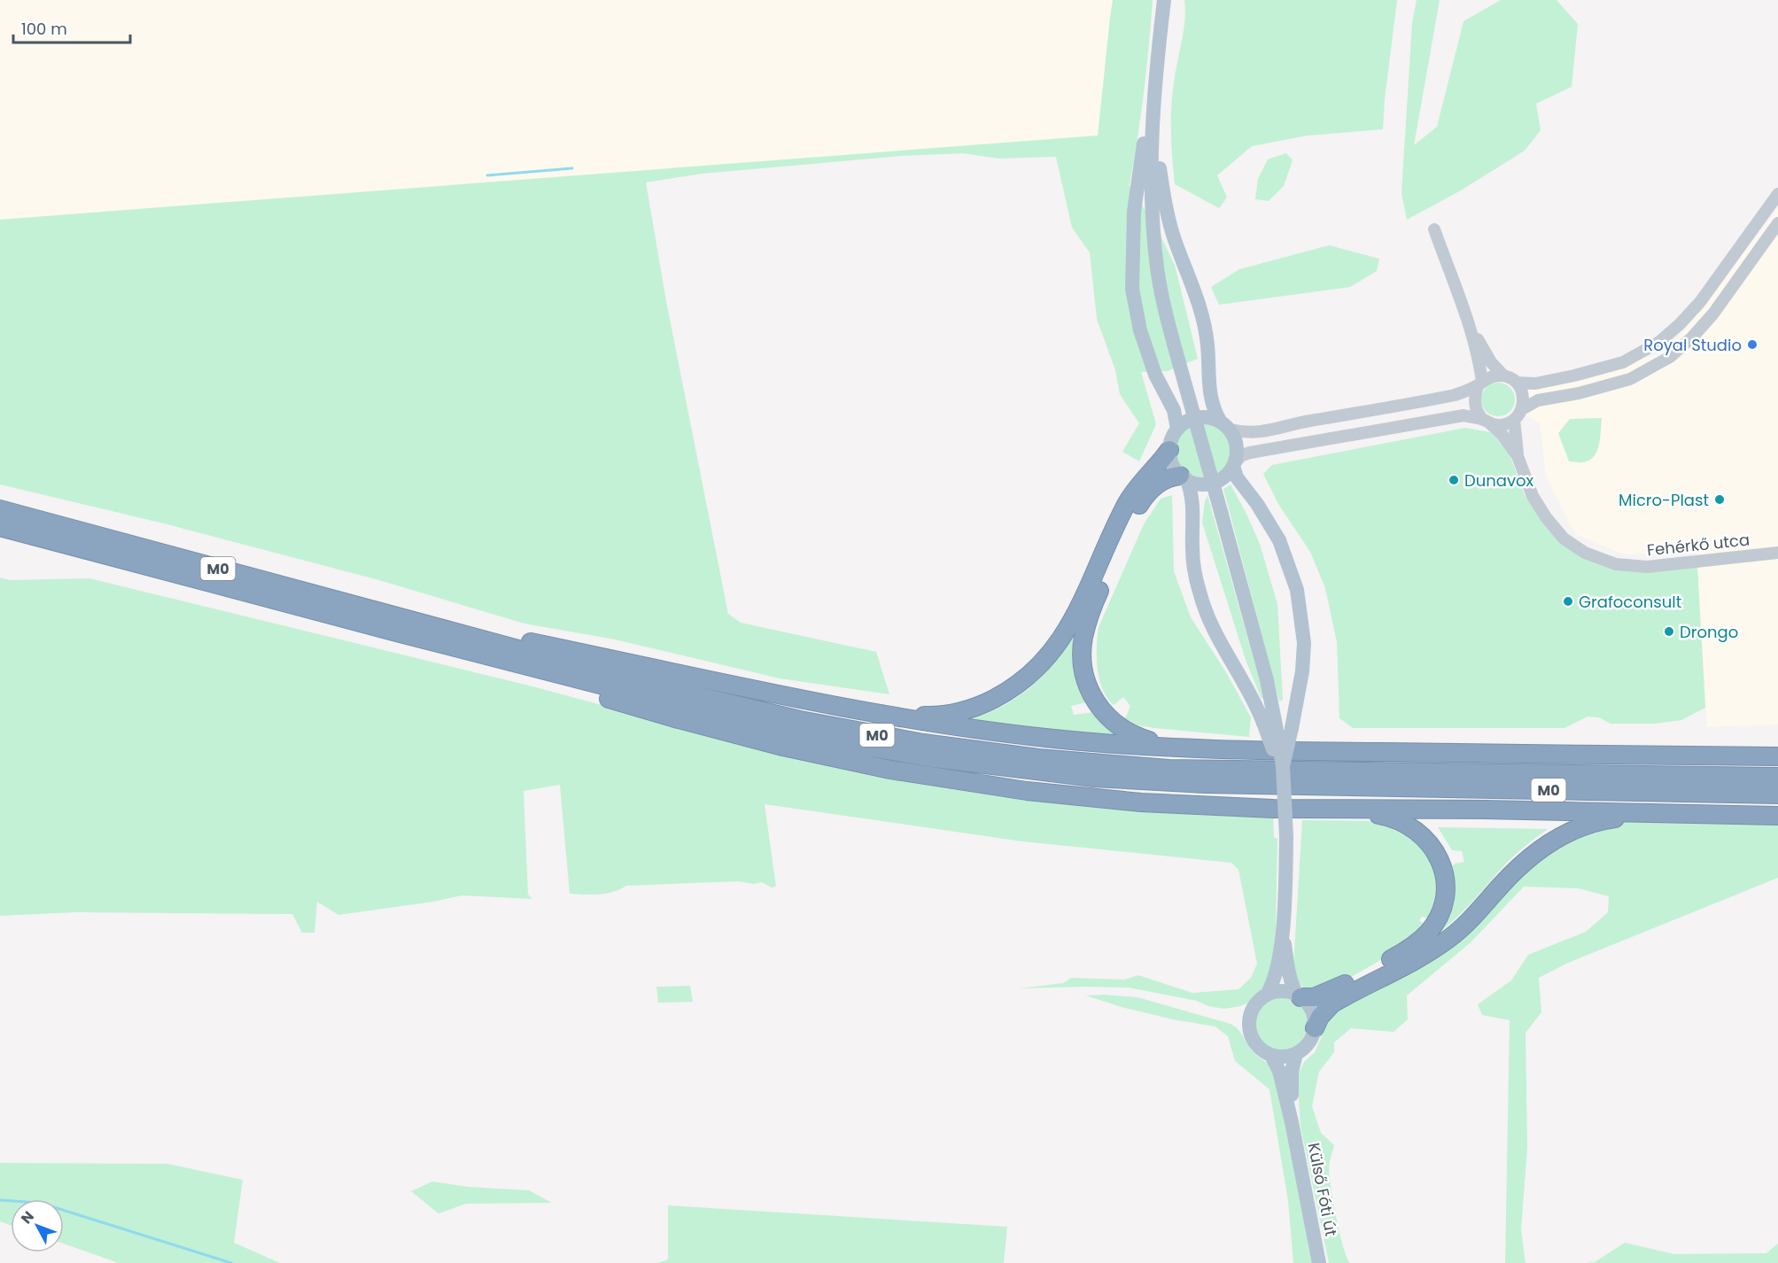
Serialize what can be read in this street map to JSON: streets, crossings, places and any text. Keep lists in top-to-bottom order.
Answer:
{
  "streets": {
    "highway": ["M0"],
    "main road": ["Külső Fóti út"],
    "street": ["Fehérkő utca"]
  },
  "places": [
    "Royal Studio",
    "Dunavox",
    "Micro-Plast",
    "Grafoconsult",
    "Drongo"
  ],
  "scale_bar": "100 m",
  "north": "top left"
}
